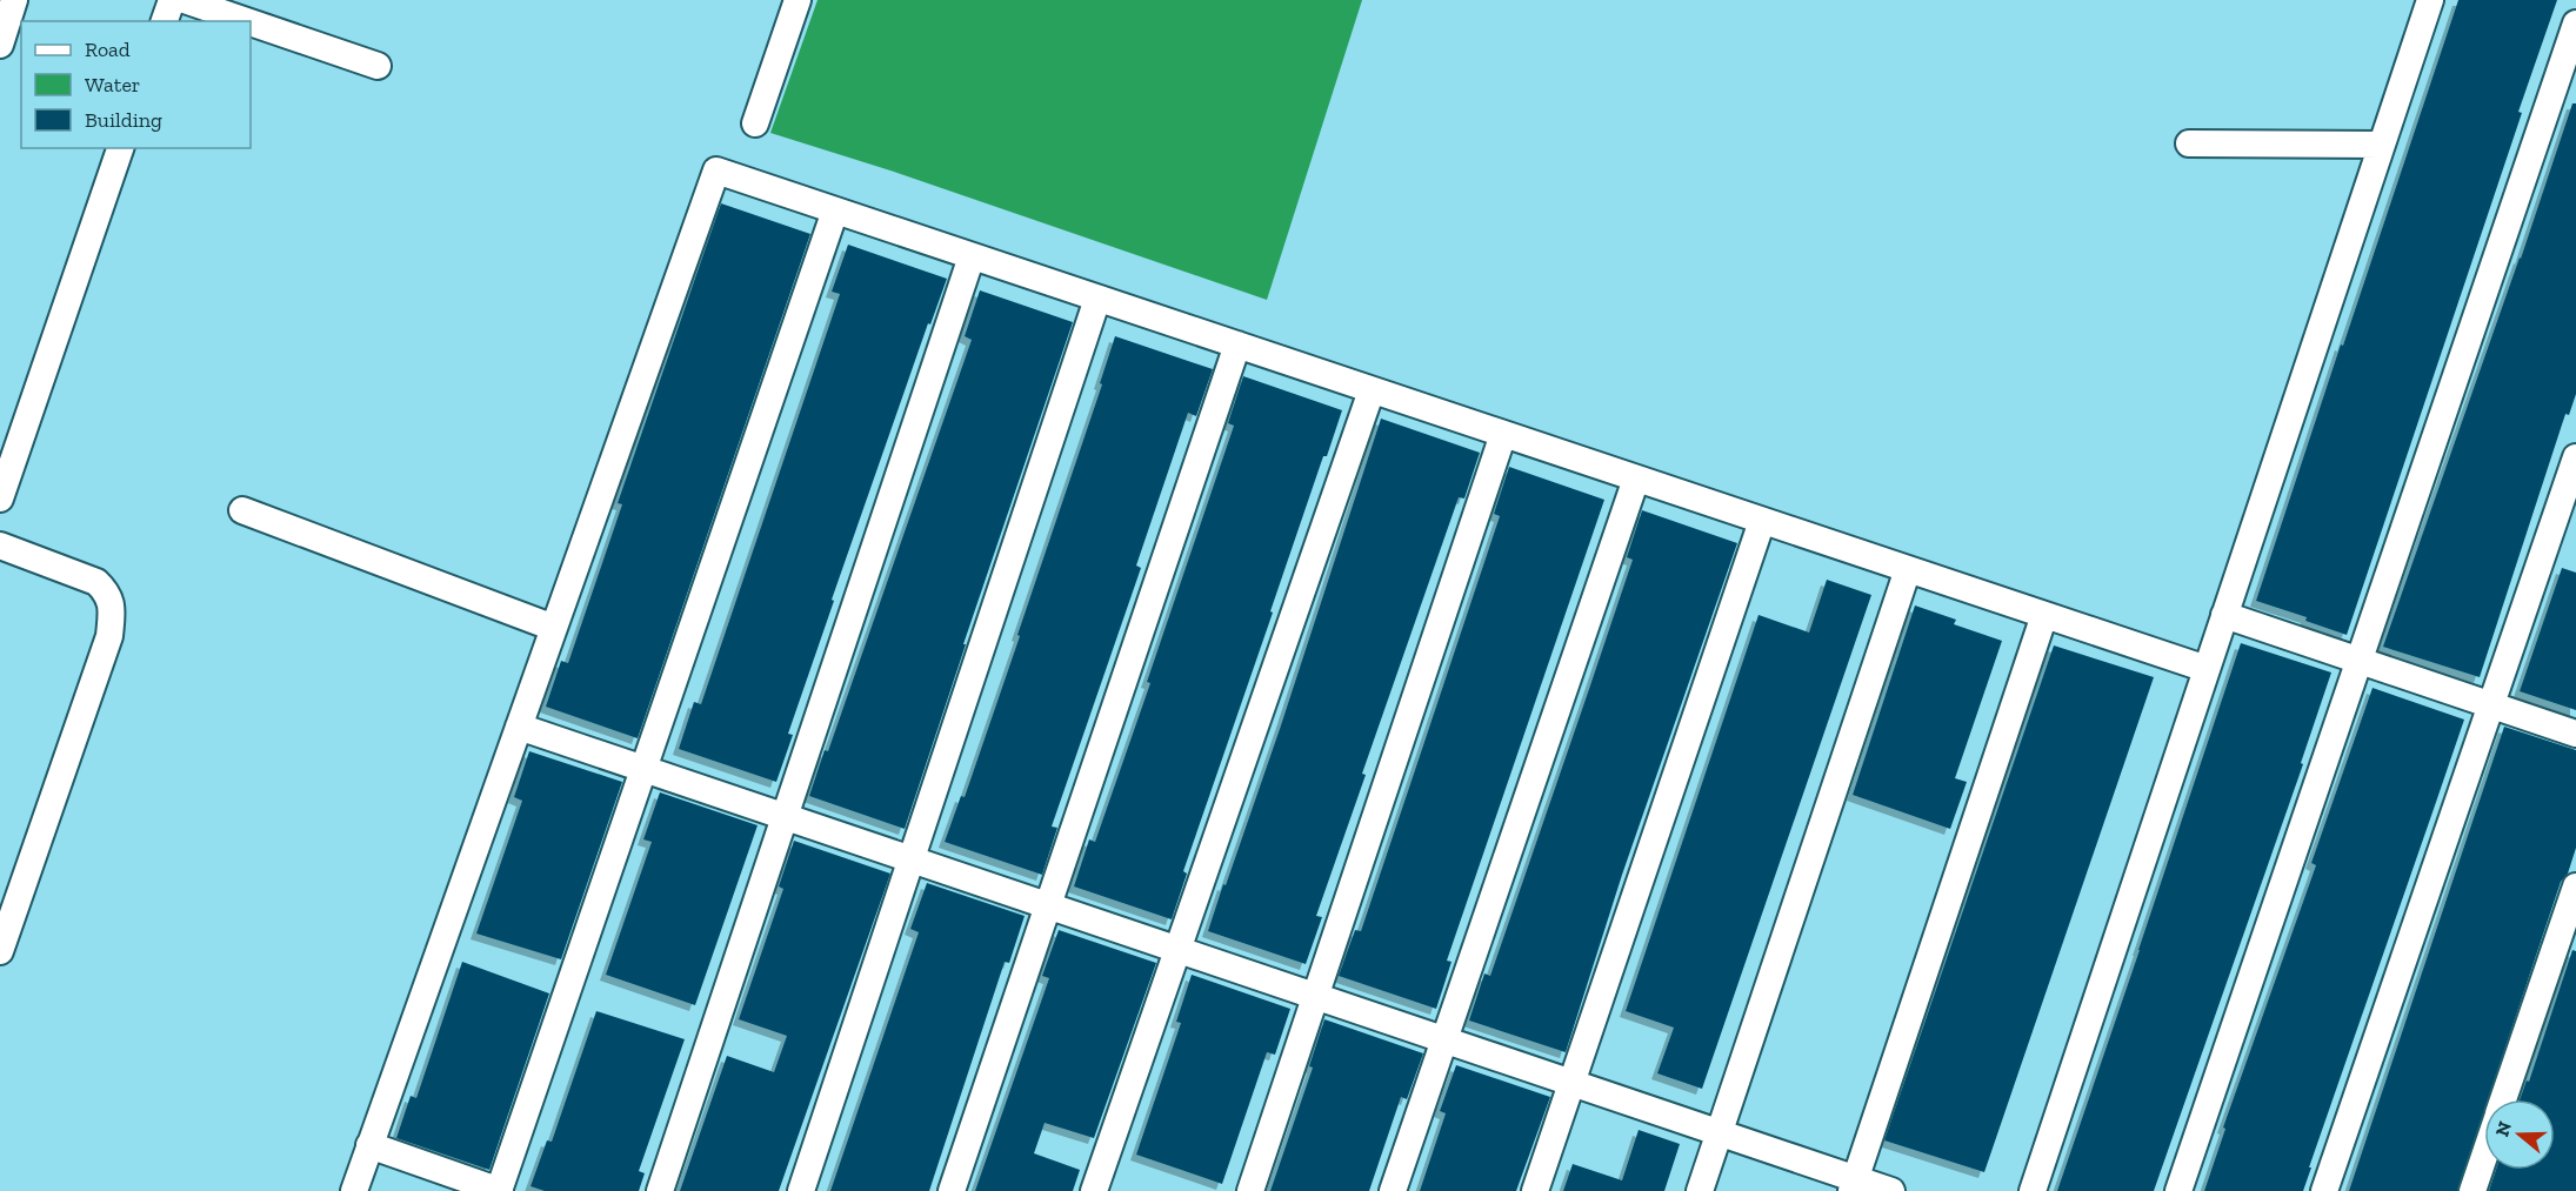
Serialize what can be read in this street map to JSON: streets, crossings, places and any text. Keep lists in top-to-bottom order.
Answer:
{
  "legend": ["Road", "Water", "Building"],
  "north": "left"
}
